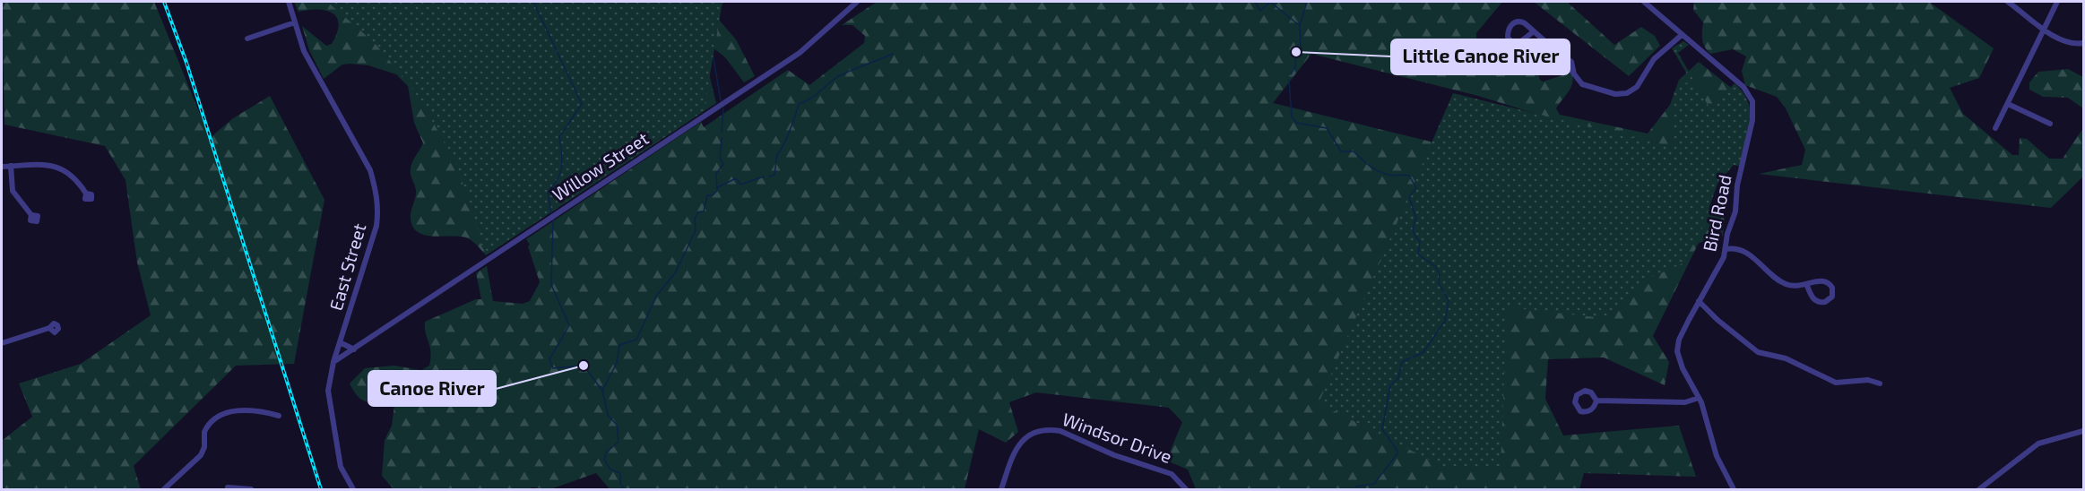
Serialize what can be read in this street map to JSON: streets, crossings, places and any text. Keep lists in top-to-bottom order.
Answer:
{
  "streets": {
    "street": [
      "Willow Street",
      "Bird Road",
      "East Street",
      "Windsor Drive"
    ]
  },
  "crossings": [
    ["Willow Street", "East Street"]
  ],
  "places": ["Little Canoe River", "Canoe River"]
}
